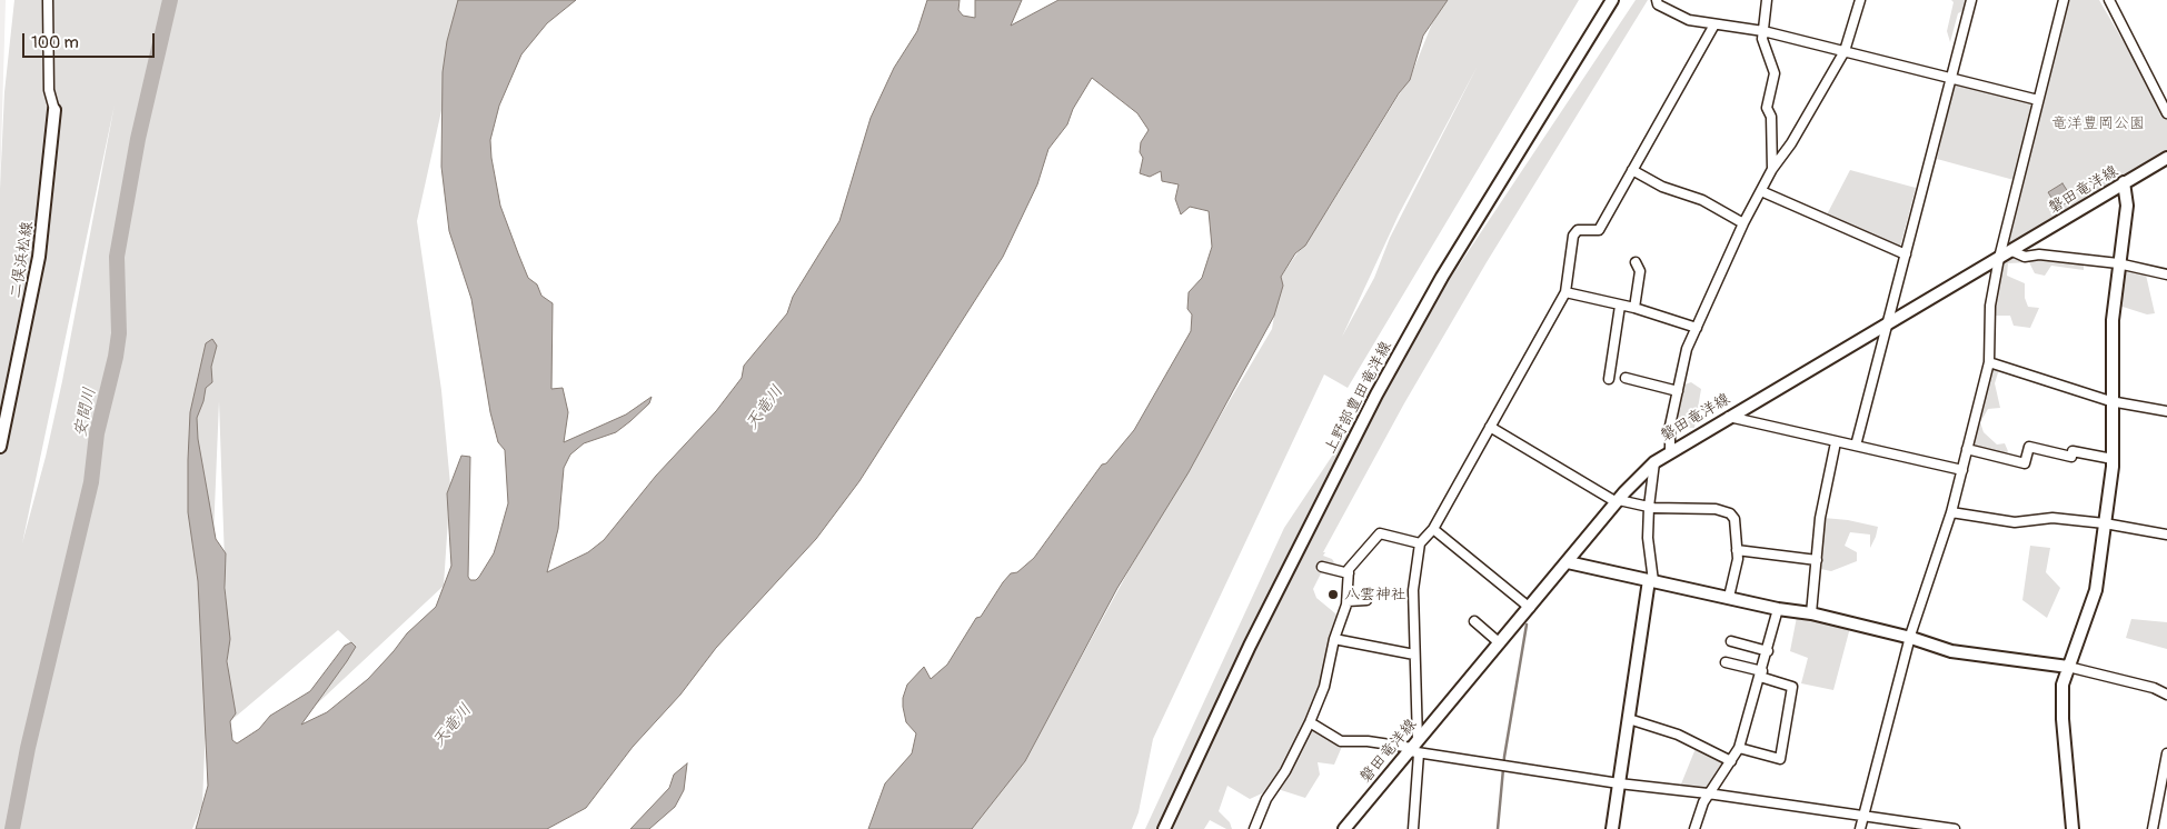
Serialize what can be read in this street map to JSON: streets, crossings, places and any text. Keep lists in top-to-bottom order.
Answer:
{
  "streets": {
    "main road": ["磐田竜洋線", "二俣浜松線", "上野部豊田竜洋線"]
  },
  "water": ["天竜川", "安間川"],
  "parks": ["竜洋豊岡公園"],
  "places": ["八雲神社"],
  "scale_bar": "100 m"
}
